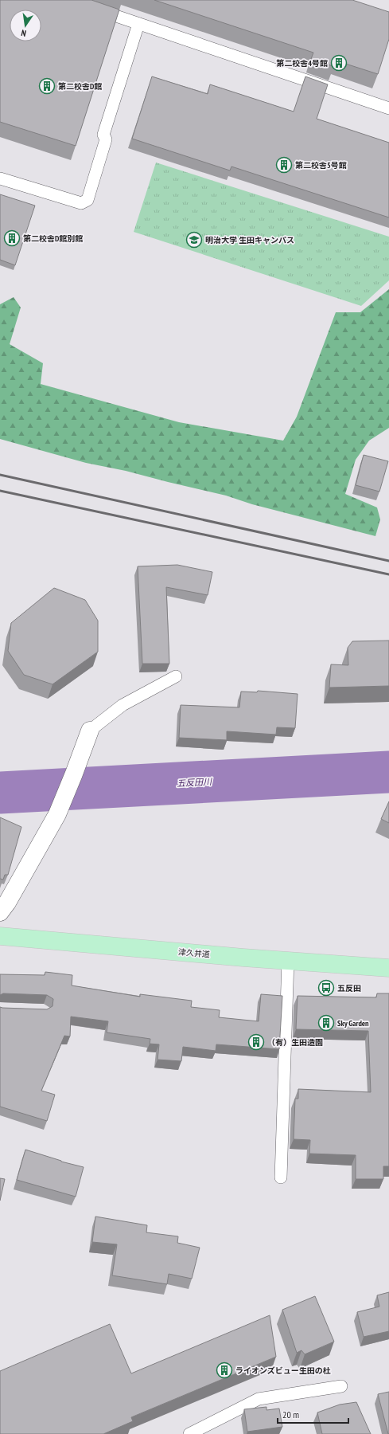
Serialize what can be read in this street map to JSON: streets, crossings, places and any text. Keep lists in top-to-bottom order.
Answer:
{
  "streets": {
    "main road": ["津久井道"]
  },
  "water": ["五反田川"],
  "places": {
    "building": [
      "第二校舎4号館",
      "第二校舎D館",
      "第二校舎5号館",
      "第二校舎D館別館",
      "Sky Garden",
      "（有）生田造園",
      "ライオンズビュー生田の杜"
    ],
    "school or university": ["明治大学 生田キャンパス"],
    "bus stop": ["五反田"]
  },
  "scale_bar": "20 m",
  "north": "bottom"
}
